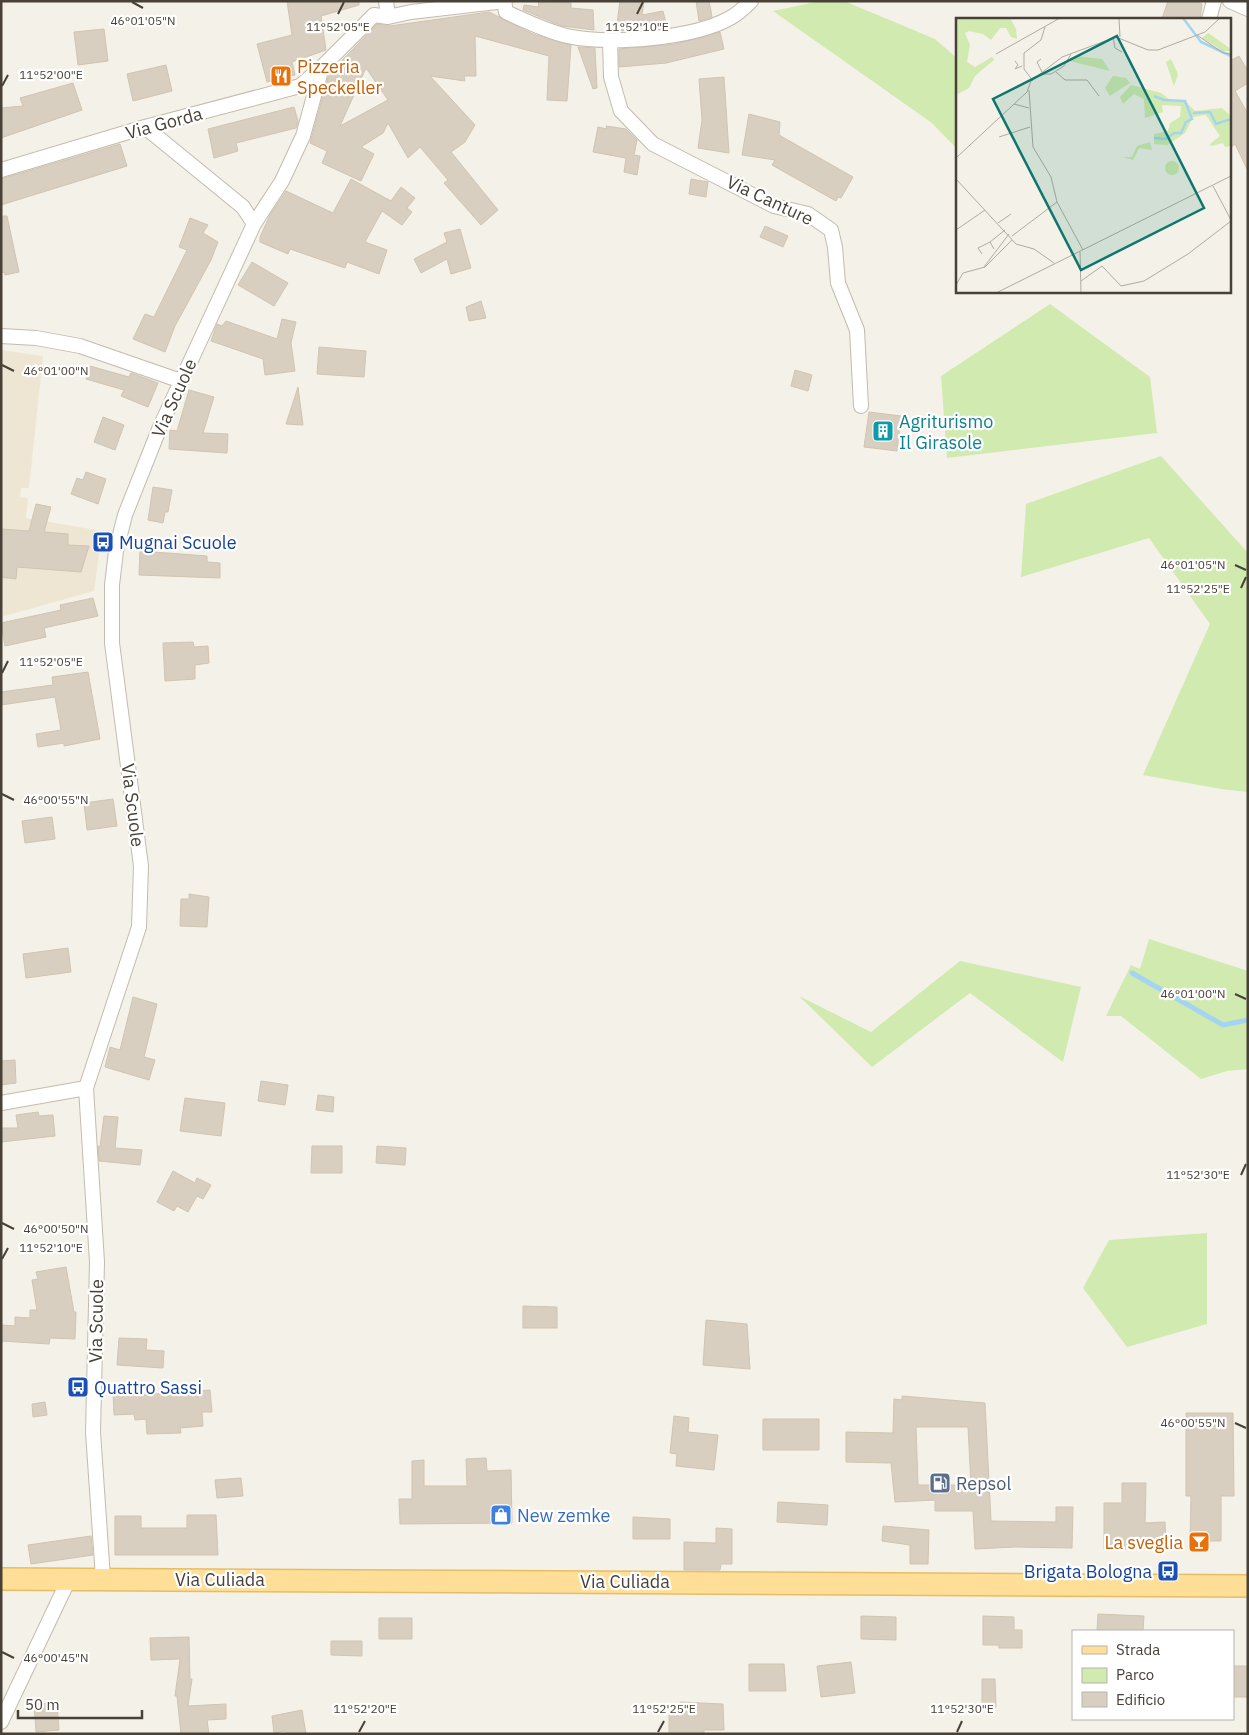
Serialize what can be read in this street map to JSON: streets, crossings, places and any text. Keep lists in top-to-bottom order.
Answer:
{
  "streets": {
    "main road": ["Via Culiada"],
    "street": ["Via Gorda", "Via Canture", "Via Scuole"]
  },
  "crossings": [
    ["Via Gorda", "Via Scuole"],
    ["Via Scuole", "Via Culiada"]
  ],
  "places": {
    "restaurant": ["Pizzeria Speckeller"],
    "building": ["Agriturismo Il Girasole"],
    "bus stop": ["Mugnai Scuole", "Quattro Sassi", "Brigata Bologna"],
    "fuel station": ["Repsol"],
    "shop": ["New zemke"],
    "bar": ["La sveglia"]
  },
  "legend": ["Strada", "Parco", "Edificio"],
  "scale_bar": "50 m",
  "coordinates": [
    "46°01'05\"N",
    "11°52'05\"E",
    "11°52'10\"E",
    "11°52'00\"E",
    "46°01'00\"N",
    "11°52'25\"E",
    "46°00'55\"N",
    "11°52'30\"E",
    "46°00'50\"N",
    "46°00'45\"N",
    "11°52'20\"E"
  ]
}
